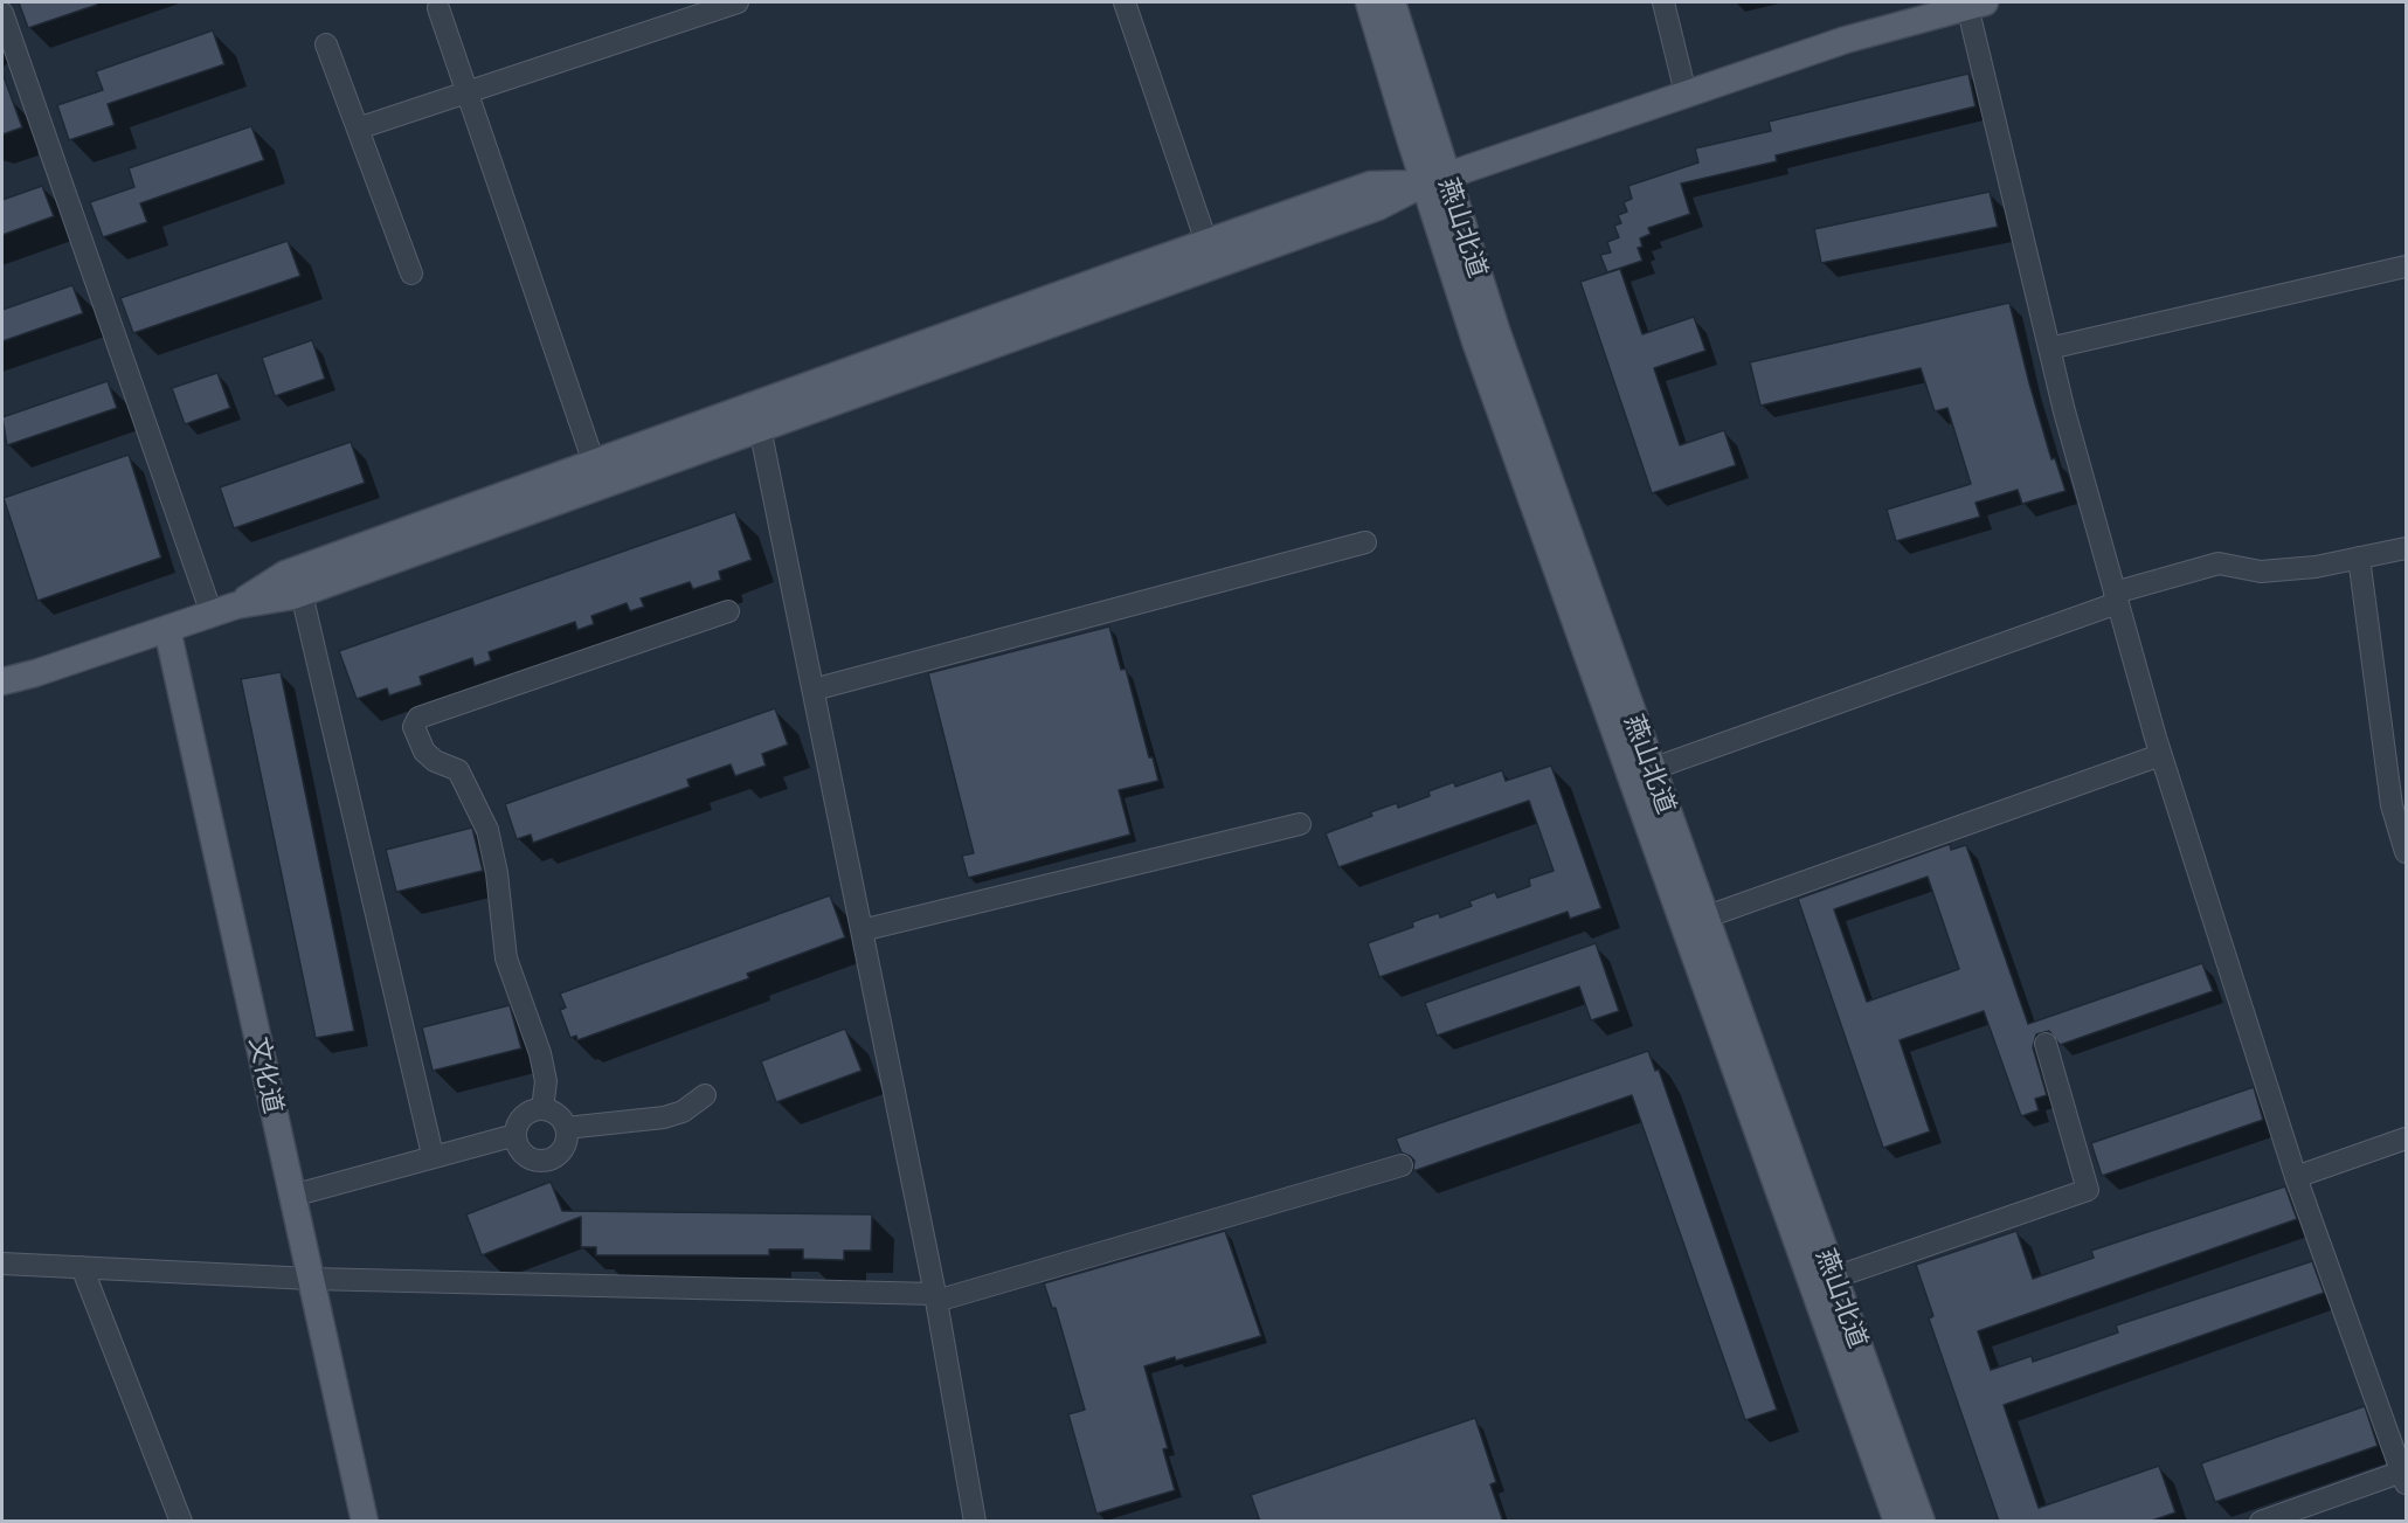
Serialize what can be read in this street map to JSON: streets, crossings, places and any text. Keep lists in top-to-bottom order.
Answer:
{
  "streets": {
    "main road": ["燕山北道", "文化道"]
  }
}
